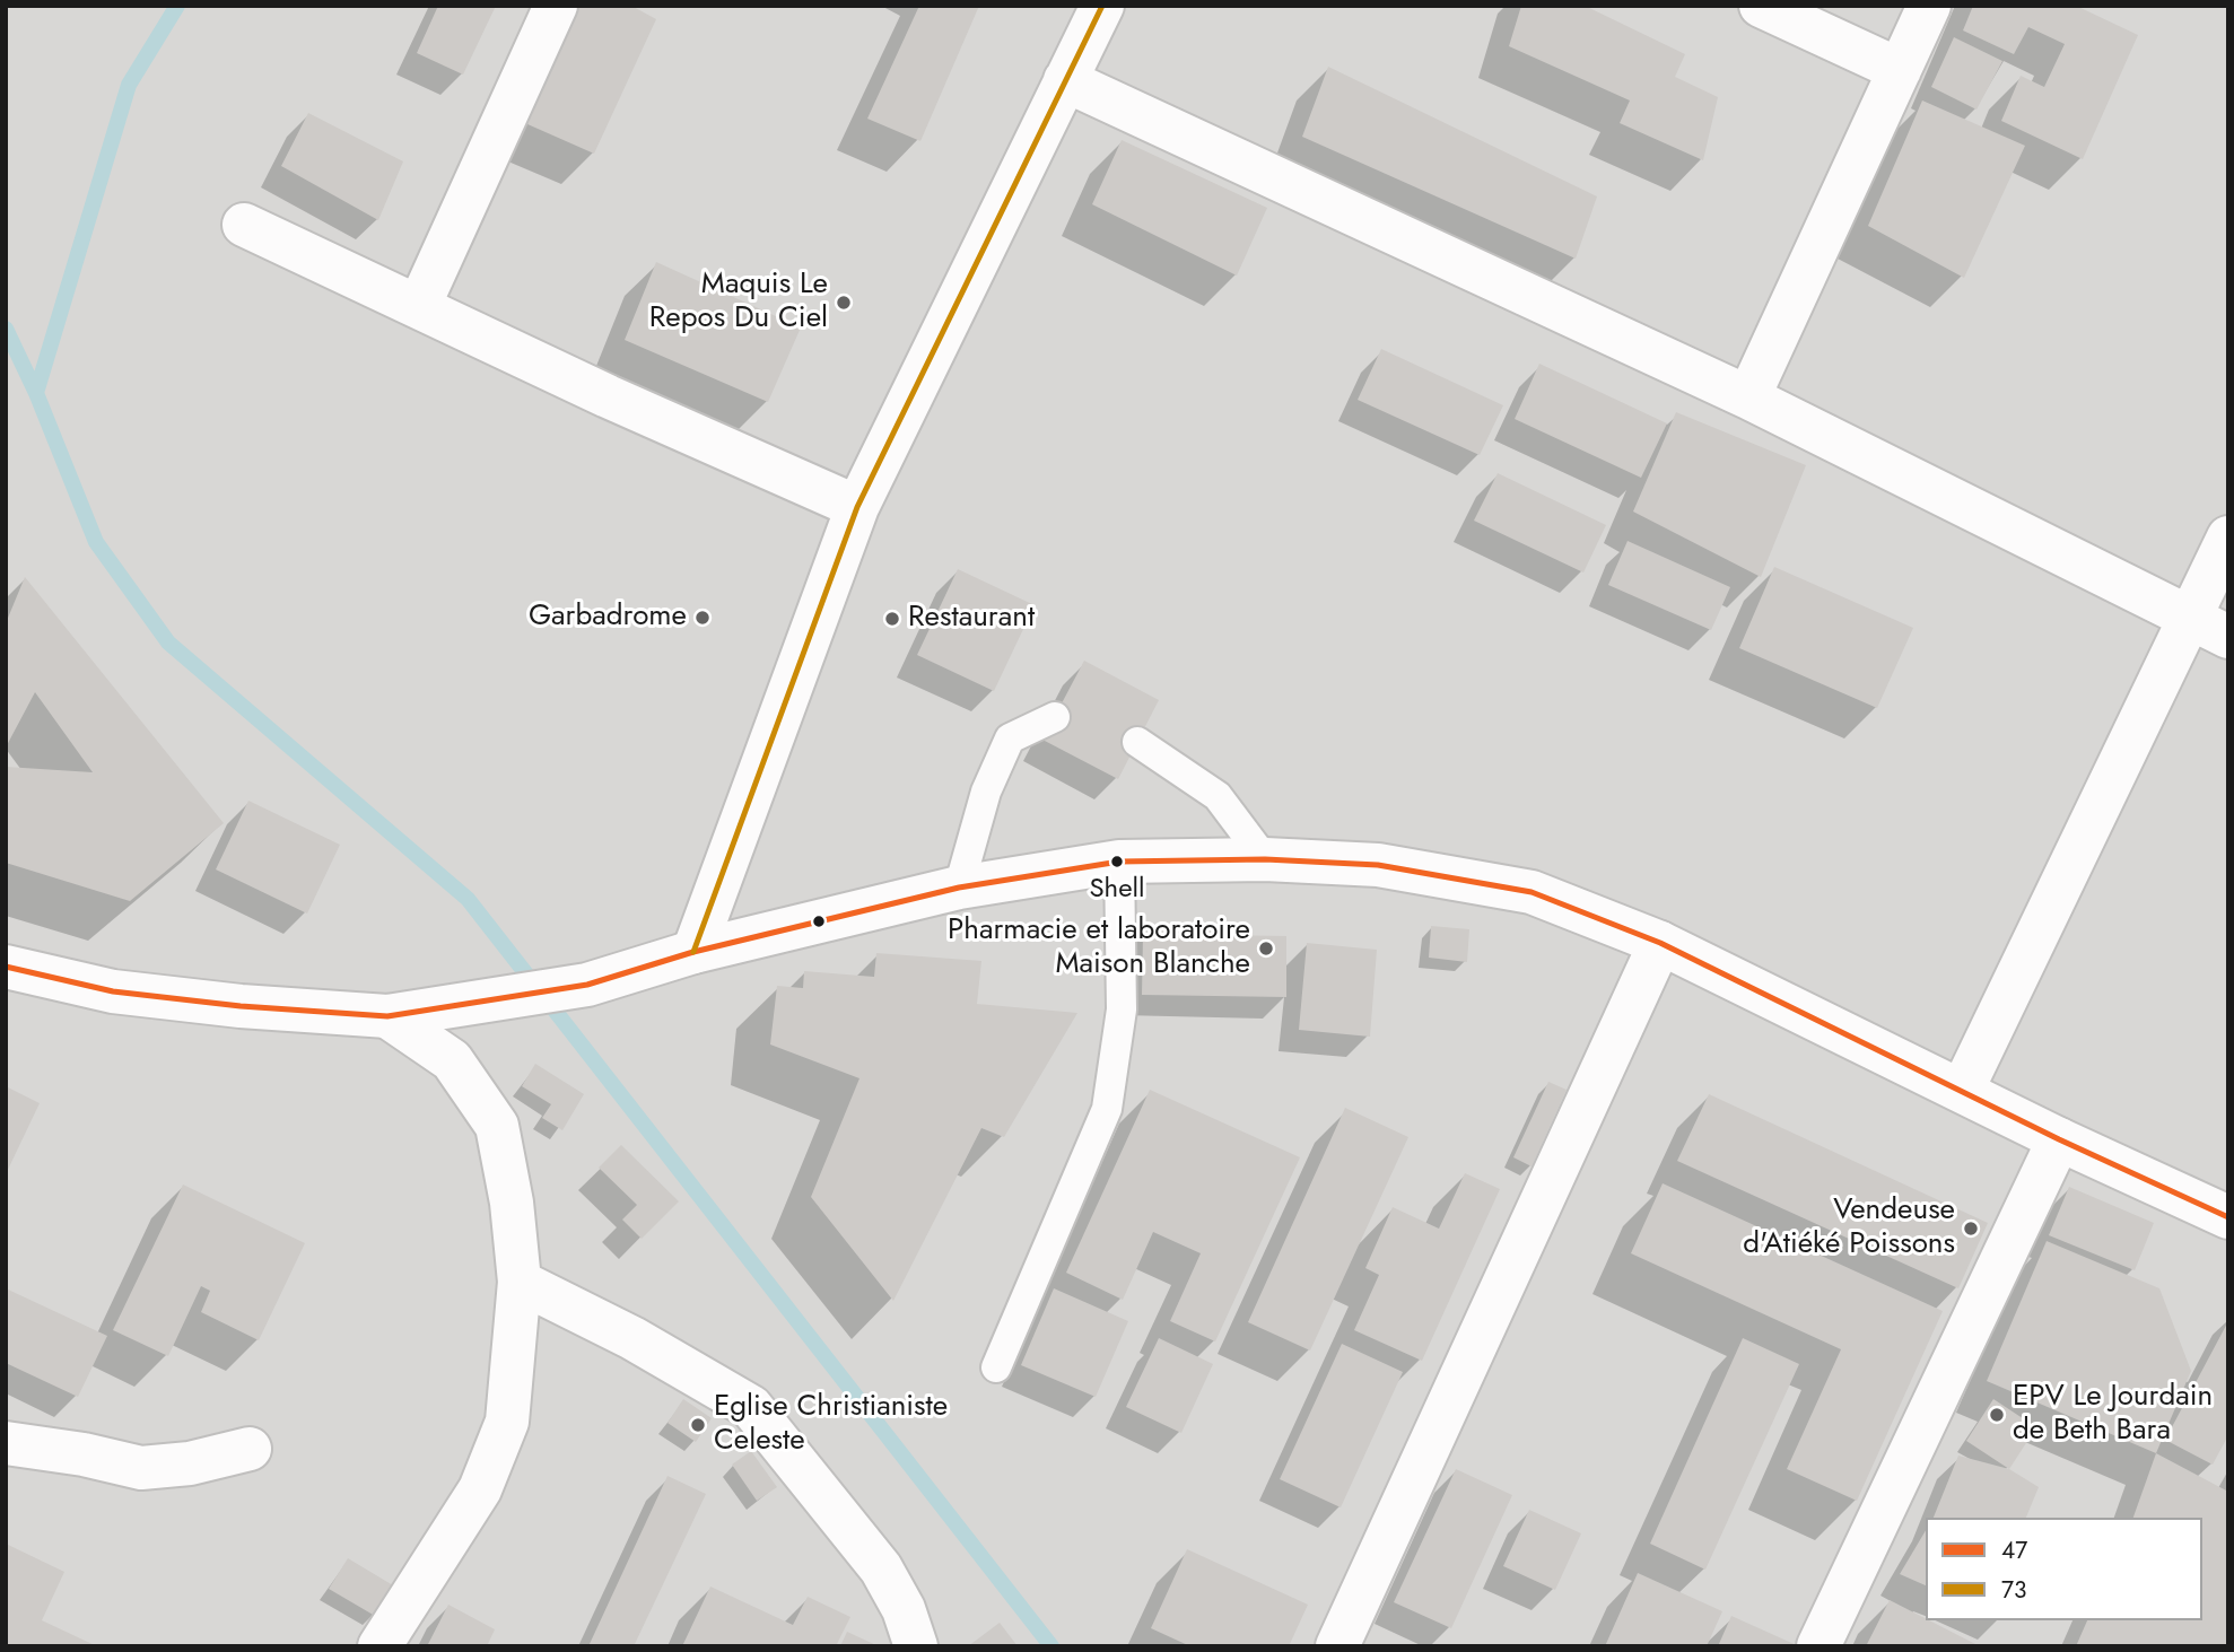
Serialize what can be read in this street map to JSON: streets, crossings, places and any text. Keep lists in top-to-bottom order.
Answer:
{
  "places": [
    "Maquis Le Repos Du Ciel",
    "Garbadrome",
    "Restaurant",
    "Shell",
    "Pharmacie et laboratoire Maison Blanche",
    "Vendeuse d'Atiéké Poissons",
    "EPV Le Jourdain de Beth Bara",
    "Eglise Christianiste Celeste"
  ],
  "lines": ["transit line 73", "transit line 47"],
  "legend": ["47", "73"]
}
